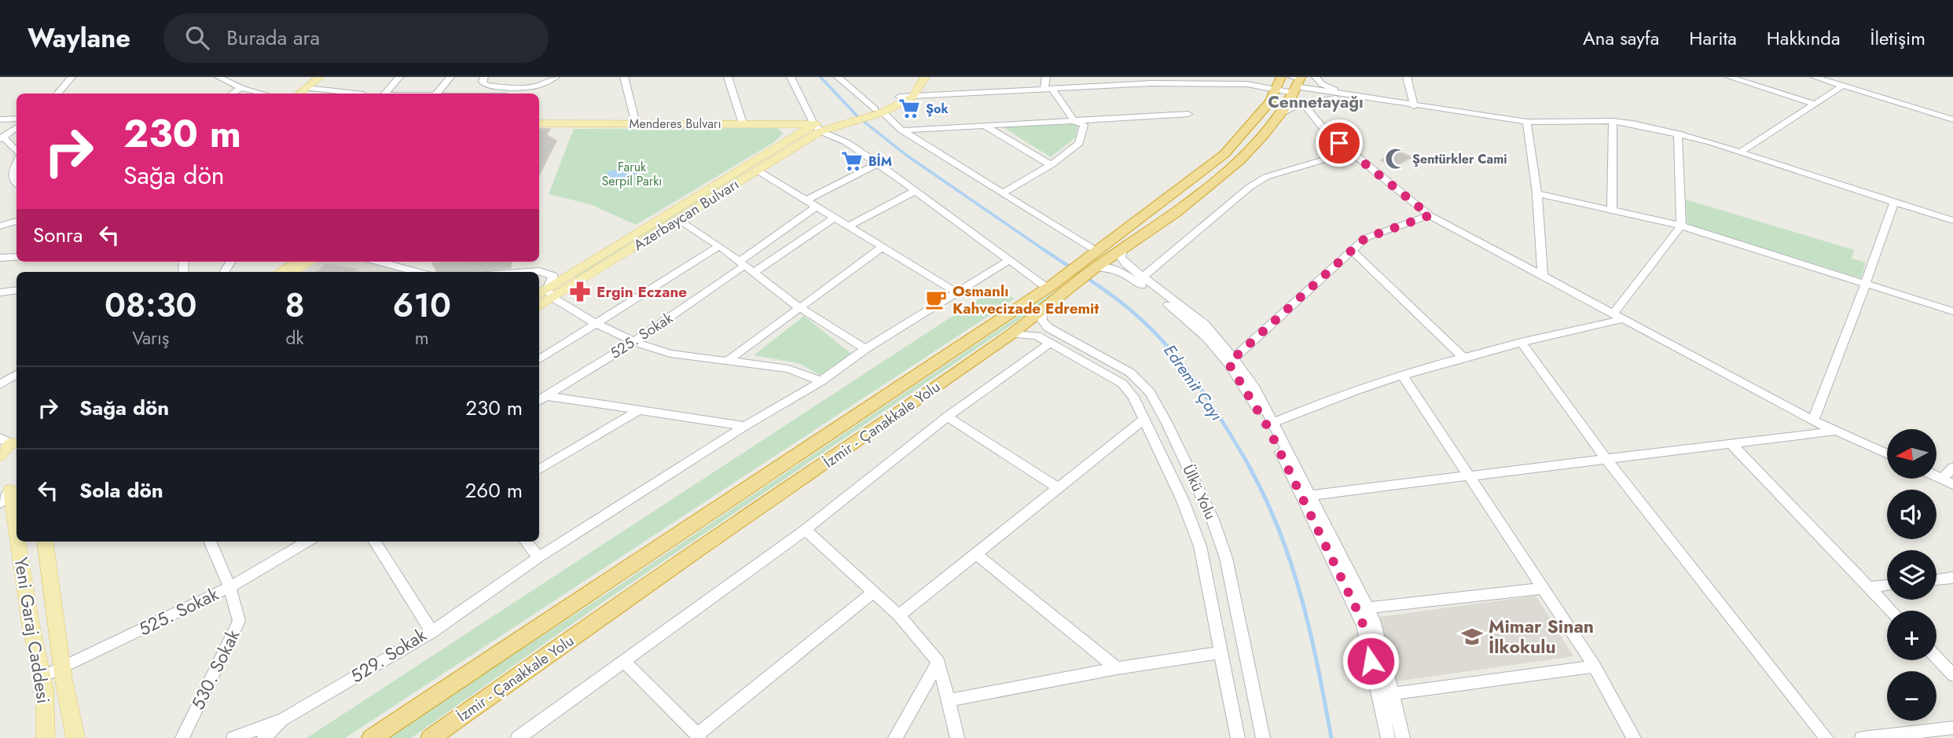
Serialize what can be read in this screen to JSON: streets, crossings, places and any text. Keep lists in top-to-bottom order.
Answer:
{
  "streets": {
    "highway": ["İzmir - Çanakkale Yolu"],
    "main road": ["Menderes Bulvarı", "Azerbaycan Bulvarı", "Yeni Garaj Caddesi"],
    "street": [
      "525. Sokak",
      "Ülkü Yolu",
      "529. Sokak",
      "530. Sokak"
    ]
  },
  "crossings": [
    ["Menderes Bulvarı", "Azerbaycan Bulvarı"],
    ["525. Sokak", "Yeni Garaj Caddesi"],
    ["525. Sokak", "530. Sokak"],
    ["İzmir - Çanakkale Yolu", "Ülkü Yolu"]
  ],
  "districts": ["Cennetayağı"],
  "water": ["Edremit Çayı"],
  "parks": ["Faruk Serpil Parkı"],
  "places": {
    "supermarket": ["Şok", "BİM"],
    "mosque": ["Şentürkler Cami"],
    "pharmacy": ["Ergin Eczane"],
    "cafe": ["Osmanlı Kahvecizade Edremit"],
    "school or university": ["Mimar Sinan İlkokulu"]
  },
  "north": "left",
  "page": {
    "header": "Waylane",
    "search": "Burada ara",
    "nav": [
      "Ana sayfa",
      "Harita",
      "Hakkında",
      "İletişim"
    ],
    "turn": ["230 m", "Sağa dön"],
    "then": "Sonra",
    "eta": [
      "08:30",
      "Varış",
      "8",
      "dk",
      "610",
      "m"
    ],
    "list": [
      {
        "name": "Sağa dön",
        "value": "230 m"
      },
      {
        "name": "Sola dön",
        "value": "260 m"
      }
    ],
    "map_buttons": ["+", "−"]
  }
}
